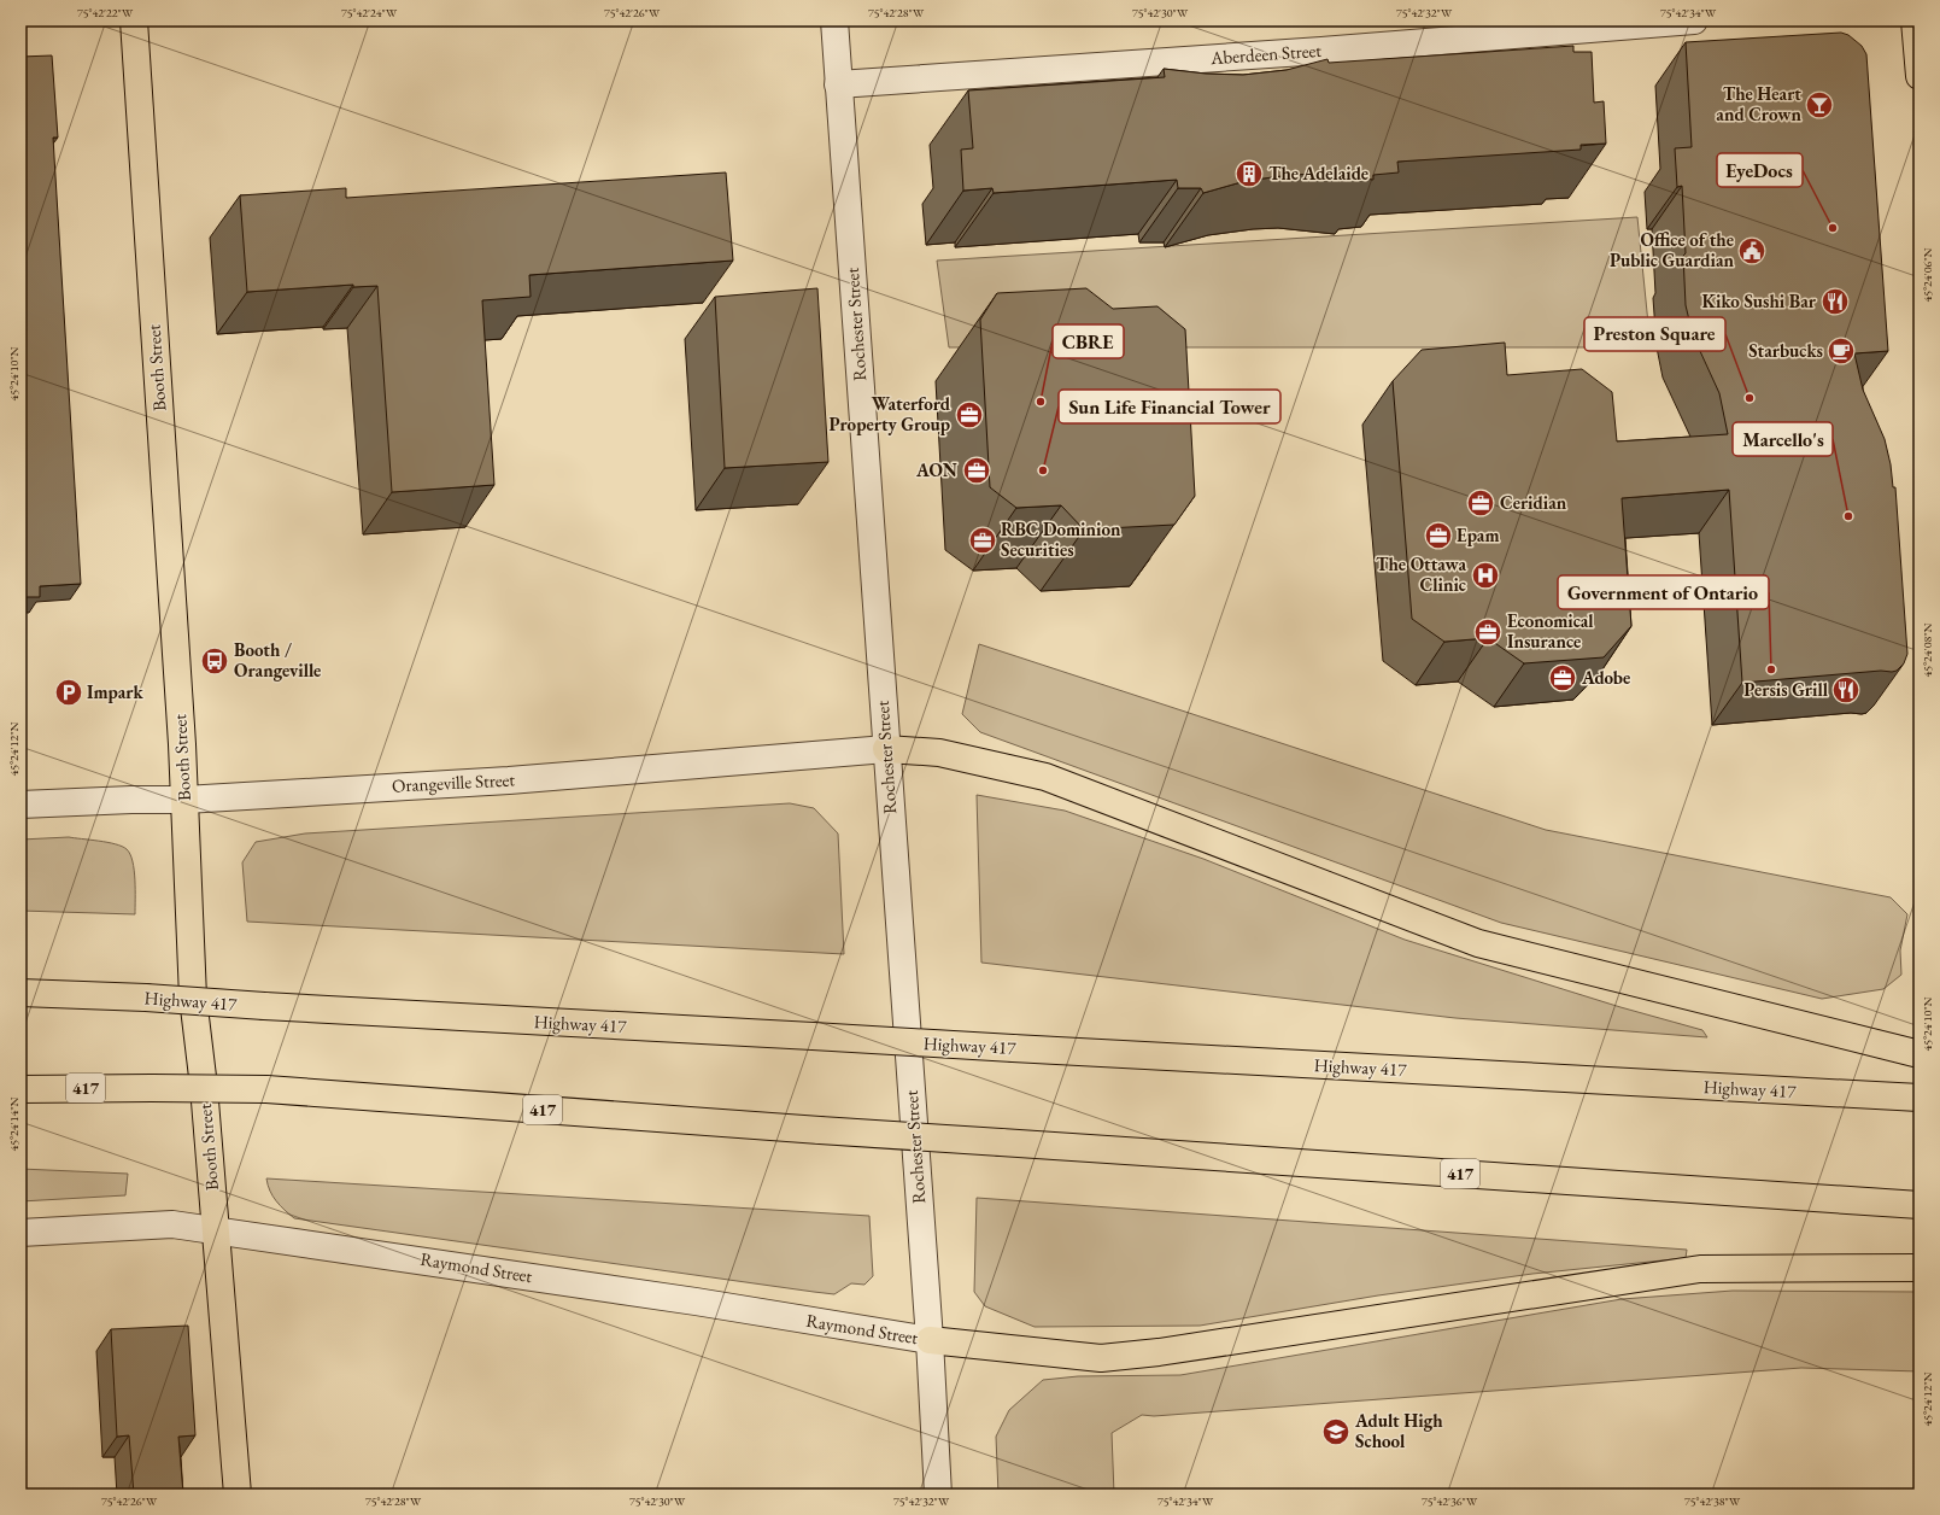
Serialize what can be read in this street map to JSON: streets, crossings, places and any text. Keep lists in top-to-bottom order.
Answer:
{
  "streets": {
    "main road": ["Booth Street", "Highway 417", "417"],
    "street": [
      "Aberdeen Street",
      "Rochester Street",
      "Orangeville Street",
      "Raymond Street"
    ]
  },
  "crossings": [
    ["Aberdeen Street", "Rochester Street"],
    ["Rochester Street", "Orangeville Street"],
    ["Rochester Street", "Raymond Street"],
    ["Booth Street", "Orangeville Street"],
    ["Booth Street", "Raymond Street"]
  ],
  "places": {
    "bar": ["The Heart and Crown"],
    "building": ["The Adelaide"],
    "other": [
      "EyeDocs",
      "Preston Square",
      "CBRE",
      "Sun Life Financial Tower",
      "Marcello's",
      "Government of Ontario"
    ],
    "public building": ["Office of the Public Guardian"],
    "restaurant": ["Kiko Sushi Bar", "Persis Grill"],
    "cafe": ["Starbucks"],
    "office": [
      "Waterford Property Group",
      "AON",
      "Ceridian",
      "Epam",
      "RBC Dominion Securities",
      "Economical Insurance",
      "Adobe"
    ],
    "hospital": ["The Ottawa Clinic"],
    "bus stop": ["Booth / Orangeville"],
    "parking": ["Impark"],
    "school or university": ["Adult High School"]
  },
  "coordinates": [
    "75°42'22\"W",
    "75°42'24\"W",
    "75°42'26\"W",
    "75°42'28\"W",
    "75°42'30\"W",
    "75°42'32\"W",
    "75°42'34\"W",
    "45°24'06\"N",
    "45°24'10\"N",
    "45°24'08\"N",
    "45°24'12\"N",
    "45°24'14\"N",
    "75°42'36\"W",
    "75°42'38\"W"
  ]
}
